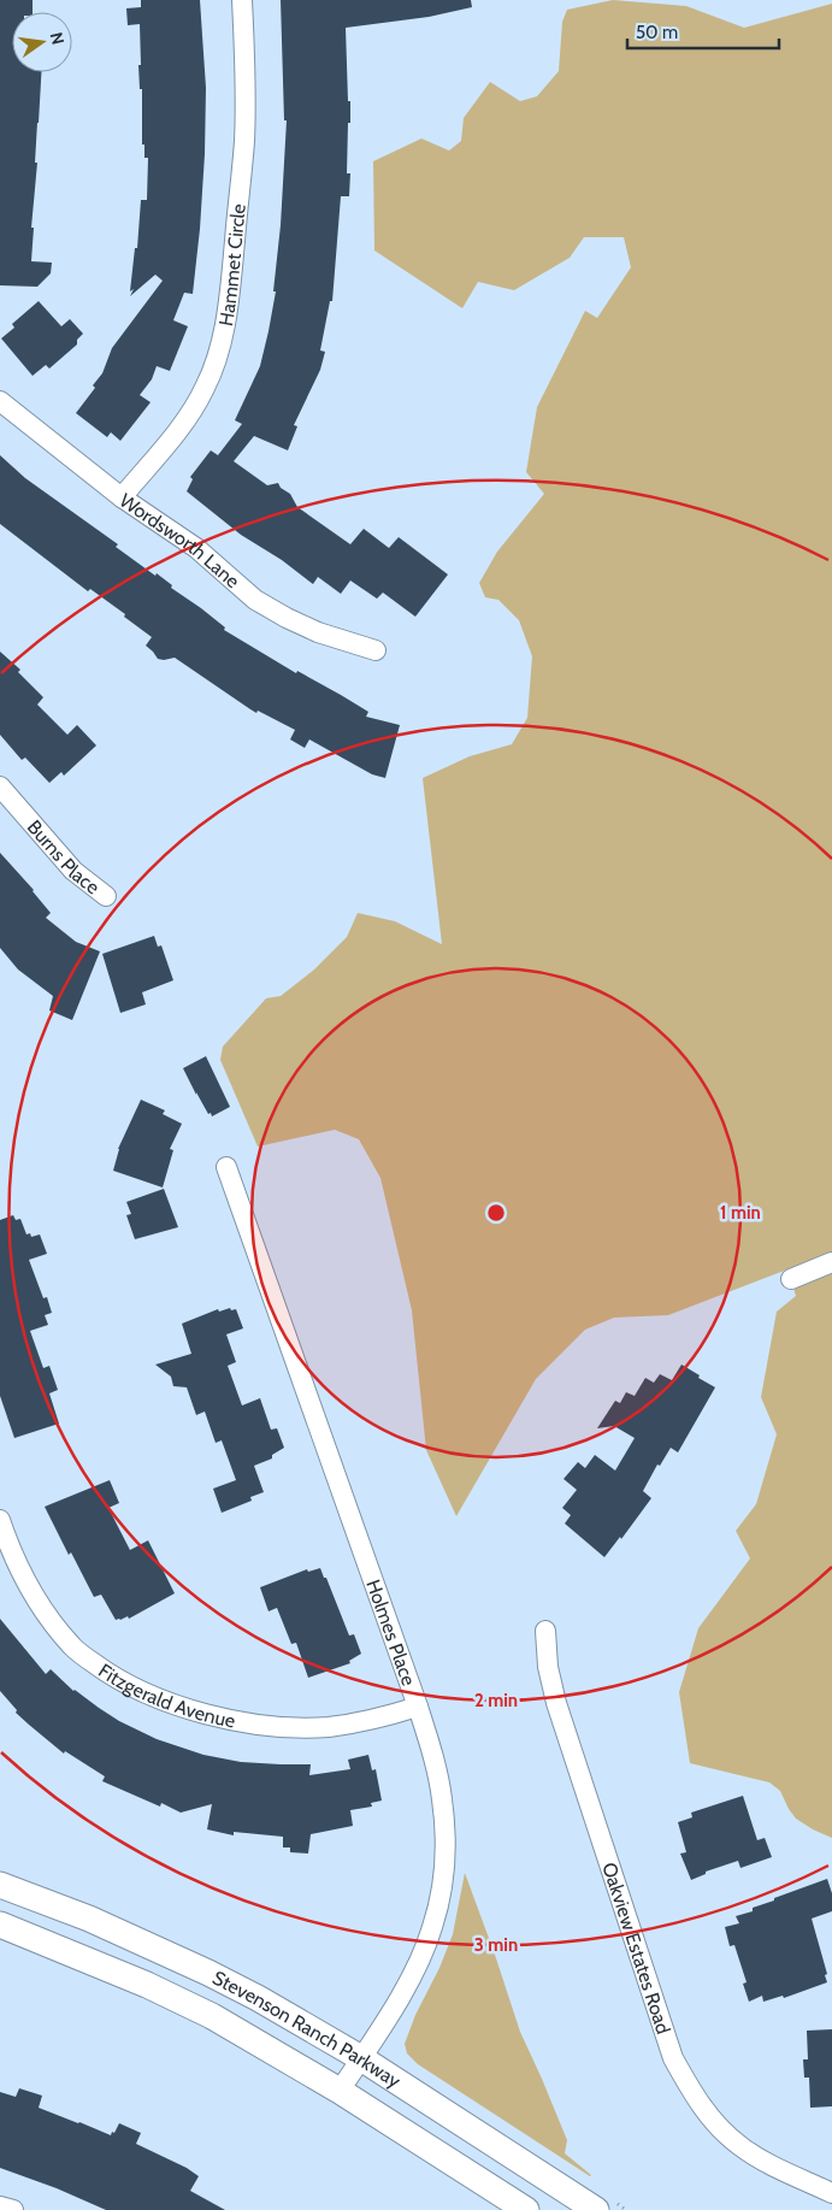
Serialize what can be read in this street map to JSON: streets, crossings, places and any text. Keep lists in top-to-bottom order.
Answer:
{
  "streets": {
    "main road": ["Stevenson Ranch Parkway"],
    "street": [
      "Hammet Circle",
      "Wordsworth Lane",
      "Burns Place",
      "Holmes Place",
      "Fitzgerald Avenue",
      "Oakview Estates Road"
    ]
  },
  "crossings": [
    ["Hammet Circle", "Wordsworth Lane"],
    ["Holmes Place", "Fitzgerald Avenue"],
    ["Holmes Place", "Stevenson Ranch Parkway"]
  ],
  "scale_bar": "50 m",
  "north": "right",
  "rings": ["1 min", "2 min", "3 min"]
}
